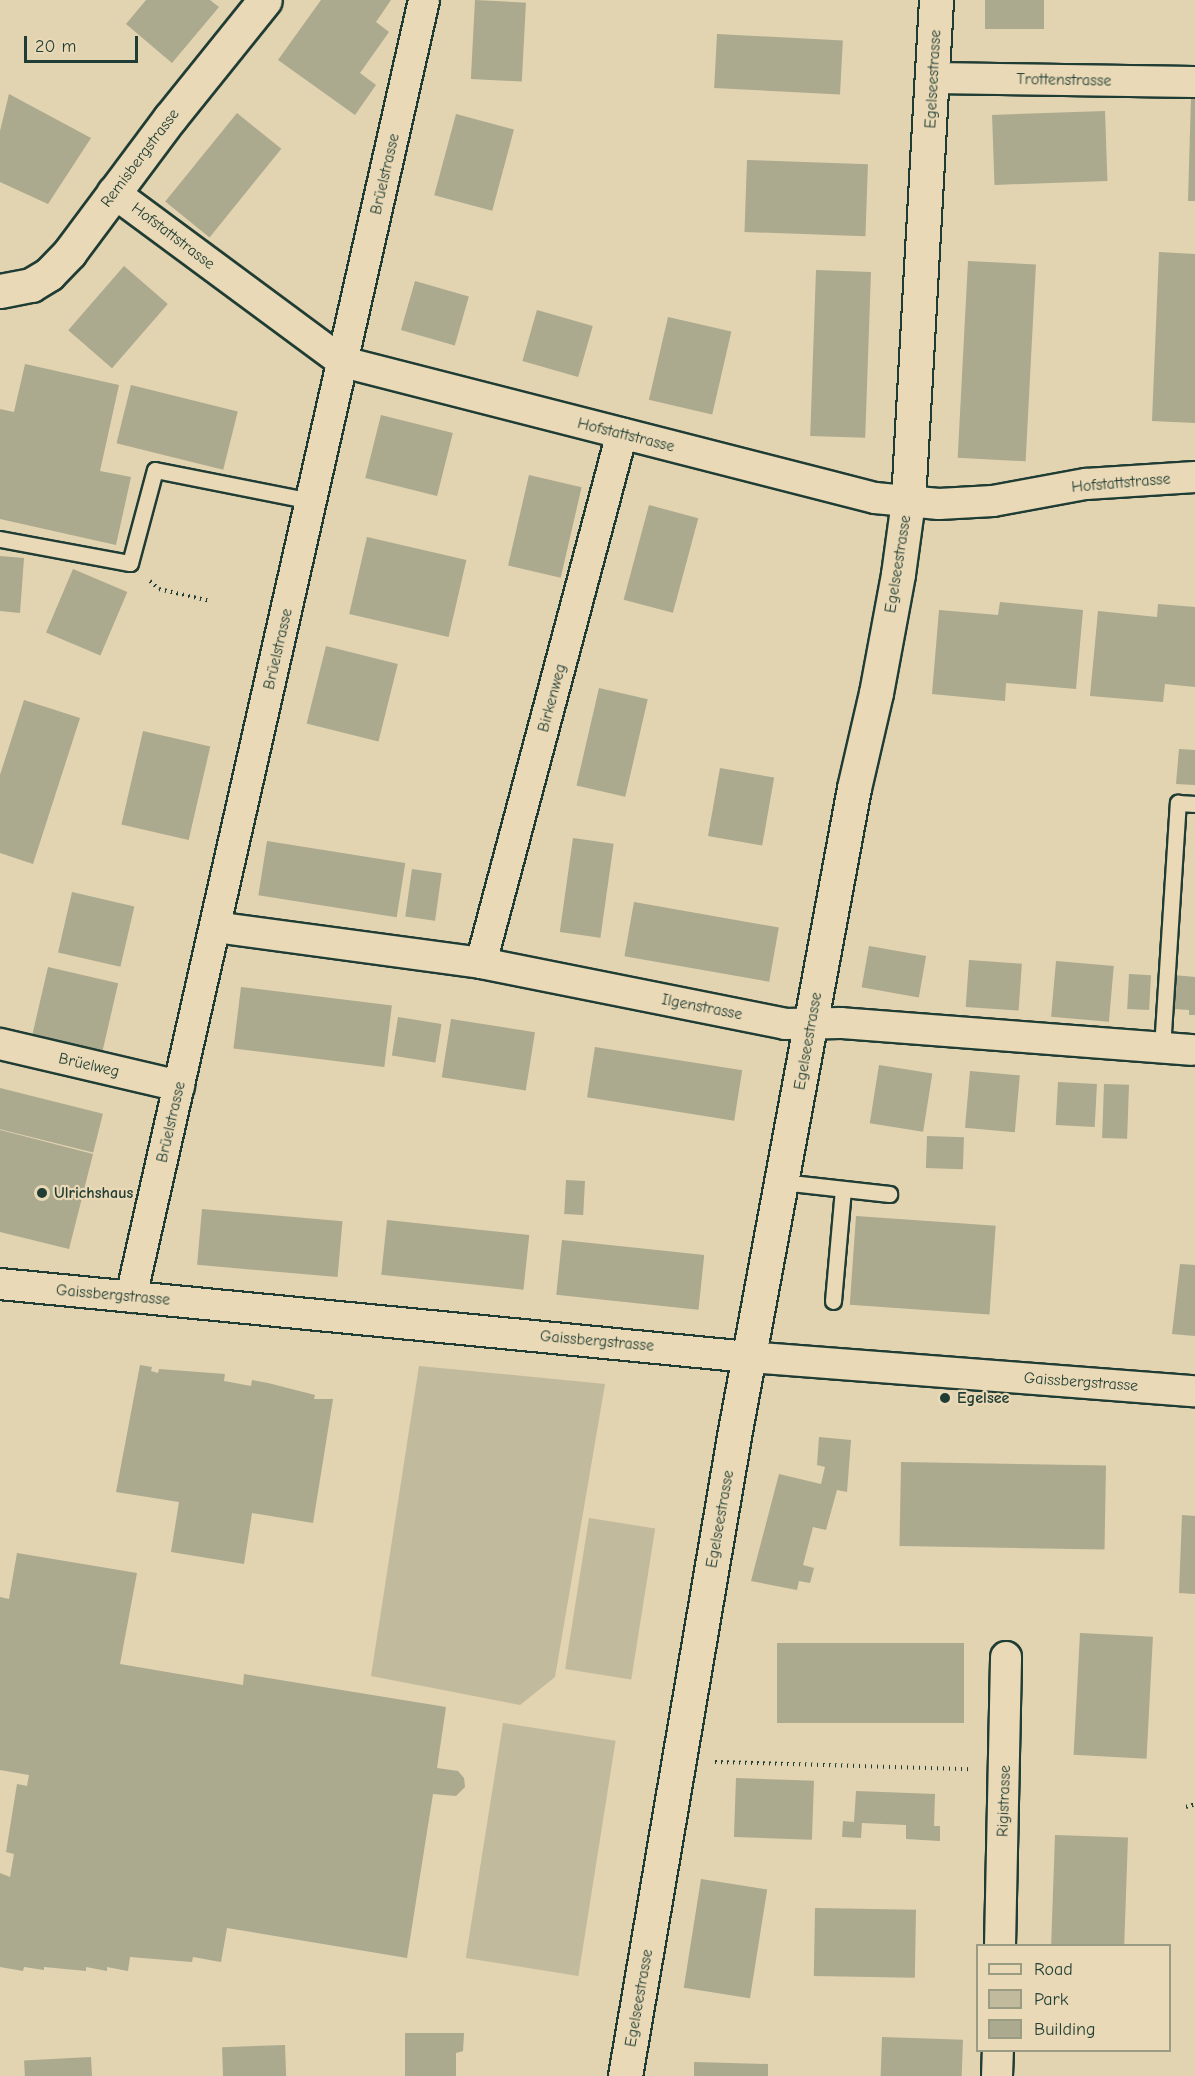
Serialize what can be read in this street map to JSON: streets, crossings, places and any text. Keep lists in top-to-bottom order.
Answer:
{
  "streets": {
    "main road": ["Egelseestrasse", "Remisbergstrasse"],
    "street": [
      "Trottenstrasse",
      "Brüelstrasse",
      "Hofstattstrasse",
      "Birkenweg",
      "Ilgenstrasse",
      "Brüelweg",
      "Gaissbergstrasse",
      "Rigistrasse"
    ]
  },
  "crossings": [
    ["Egelseestrasse", "Trottenstrasse"],
    ["Egelseestrasse", "Hofstattstrasse"],
    ["Egelseestrasse", "Ilgenstrasse"],
    ["Egelseestrasse", "Gaissbergstrasse"],
    ["Remisbergstrasse", "Hofstattstrasse"],
    ["Brüelstrasse", "Hofstattstrasse"],
    ["Brüelstrasse", "Ilgenstrasse"],
    ["Brüelstrasse", "Brüelweg"],
    ["Brüelstrasse", "Gaissbergstrasse"],
    ["Hofstattstrasse", "Birkenweg"],
    ["Birkenweg", "Ilgenstrasse"]
  ],
  "places": ["Ulrichshaus", "Egelsee"],
  "legend": ["Road", "Park", "Building"],
  "scale_bar": "20 m"
}
